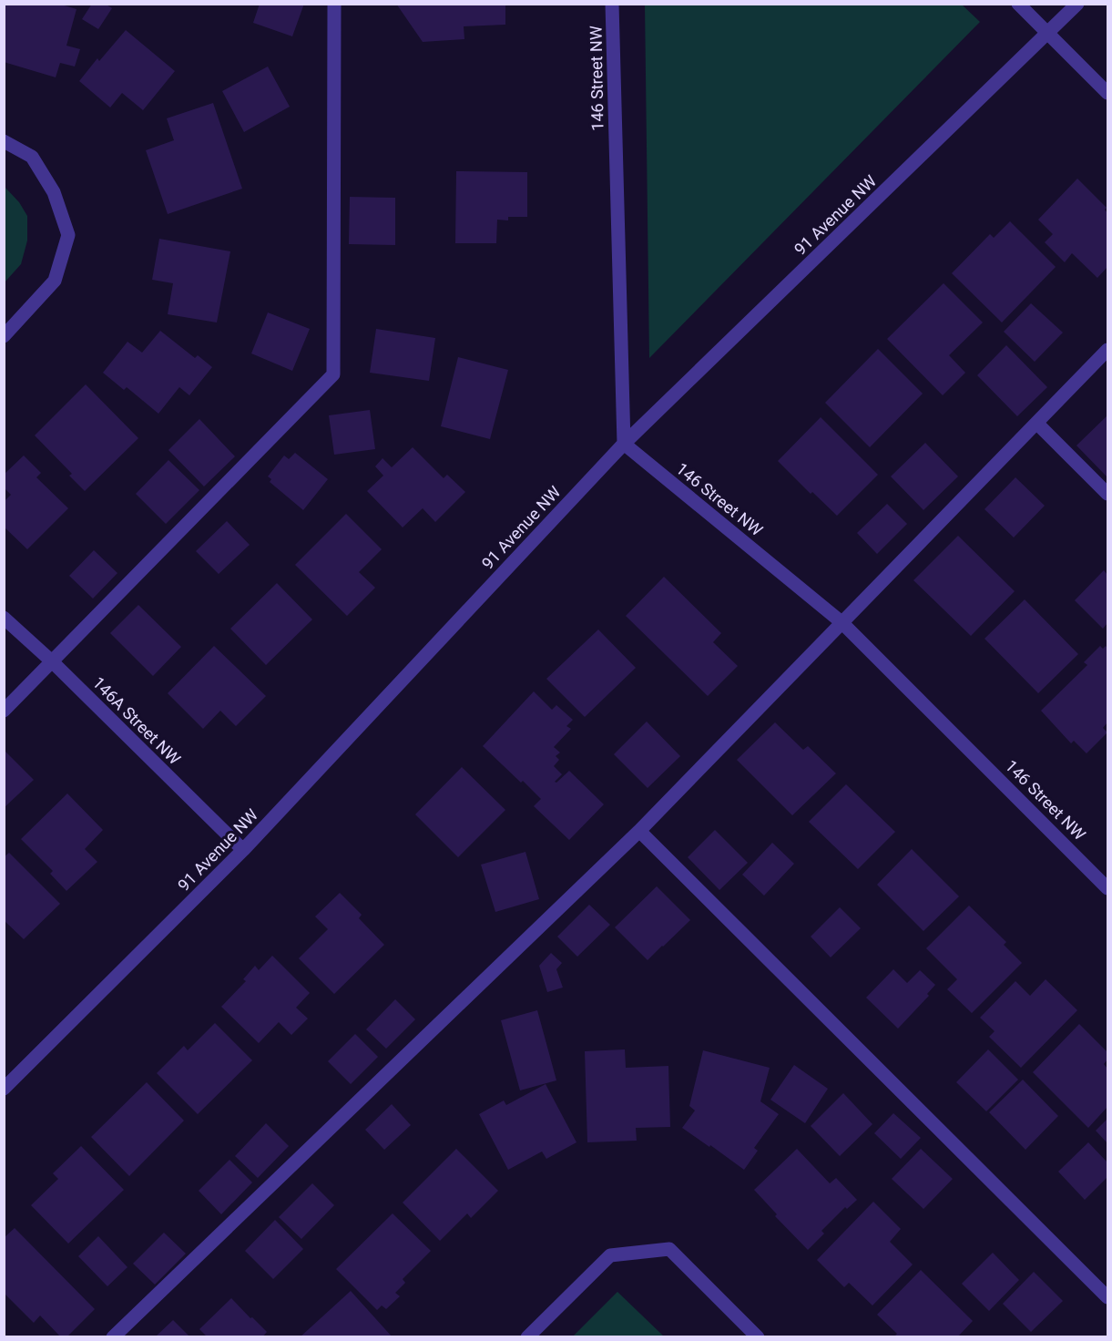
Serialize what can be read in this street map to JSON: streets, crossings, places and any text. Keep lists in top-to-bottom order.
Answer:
{
  "streets": {
    "street": ["146 Street NW", "91 Avenue NW", "146A Street NW"]
  },
  "crossings": [
    ["146 Street NW", "91 Avenue NW"],
    ["91 Avenue NW", "146A Street NW"]
  ]
}
